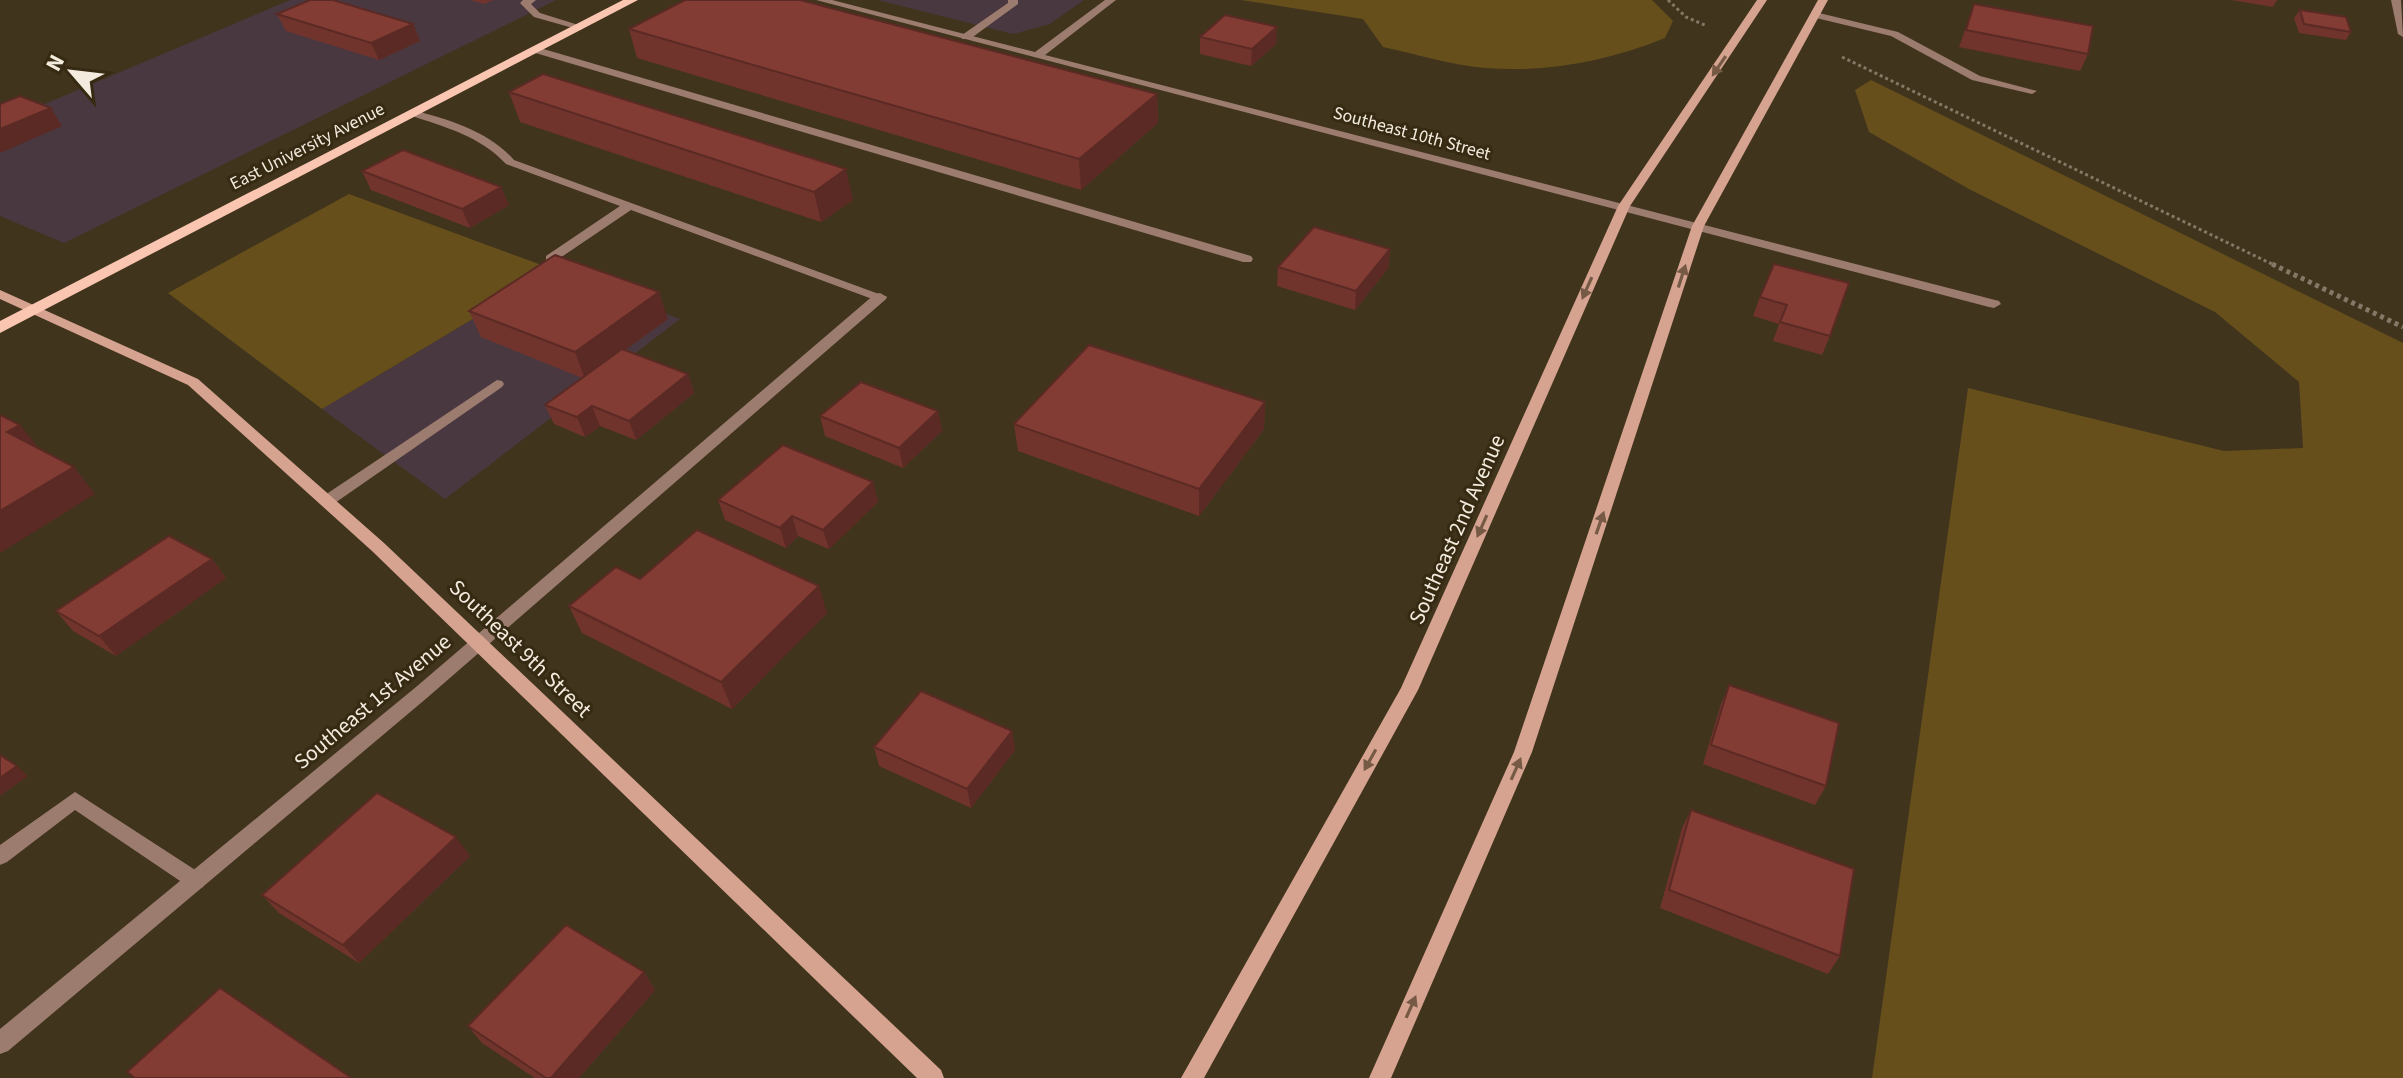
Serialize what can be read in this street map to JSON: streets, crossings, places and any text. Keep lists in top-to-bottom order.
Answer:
{
  "streets": {
    "main road": ["East University Avenue"],
    "street": [
      "Southeast 10th Street",
      "Southeast 2nd Avenue",
      "Southeast 9th Street",
      "Southeast 1st Avenue"
    ]
  },
  "crossings": [
    ["Southeast 10th Street", "Southeast 2nd Avenue"],
    ["East University Avenue", "Southeast 9th Street"],
    ["Southeast 9th Street", "Southeast 1st Avenue"]
  ],
  "north": "top left"
}
